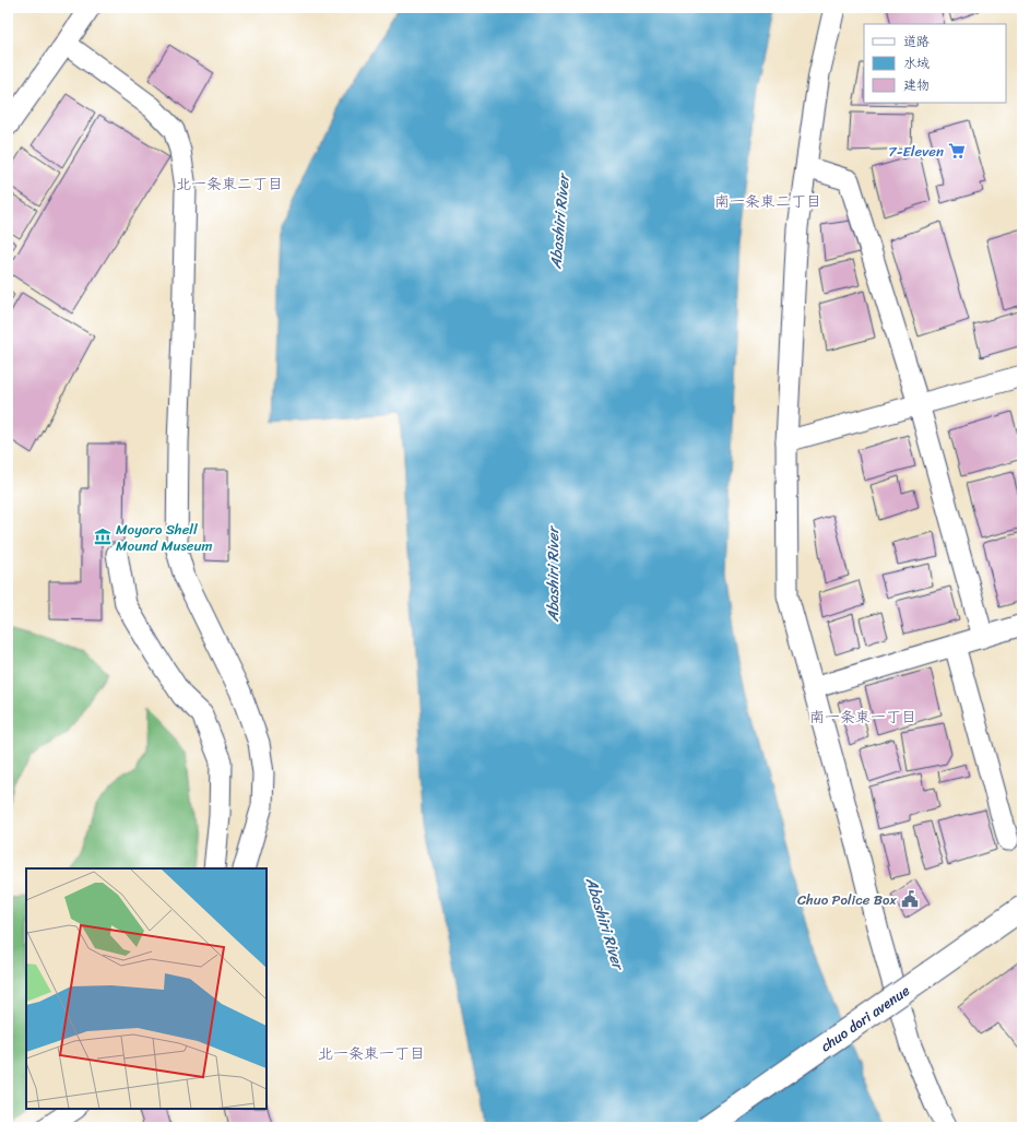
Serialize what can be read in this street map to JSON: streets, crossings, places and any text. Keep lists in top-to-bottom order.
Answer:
{
  "streets": {
    "highway": ["chuo dori avenue"]
  },
  "districts": [
    "北一条東二丁目",
    "南一条東二丁目",
    "南一条東一丁目",
    "北一条東一丁目"
  ],
  "water": ["Abashiri River"],
  "places": {
    "supermarket": ["7-Eleven"],
    "museum": ["Moyoro Shell Mound Museum"],
    "public building": ["Chuo Police Box"]
  },
  "legend": ["道路", "水域", "建物"]
}
